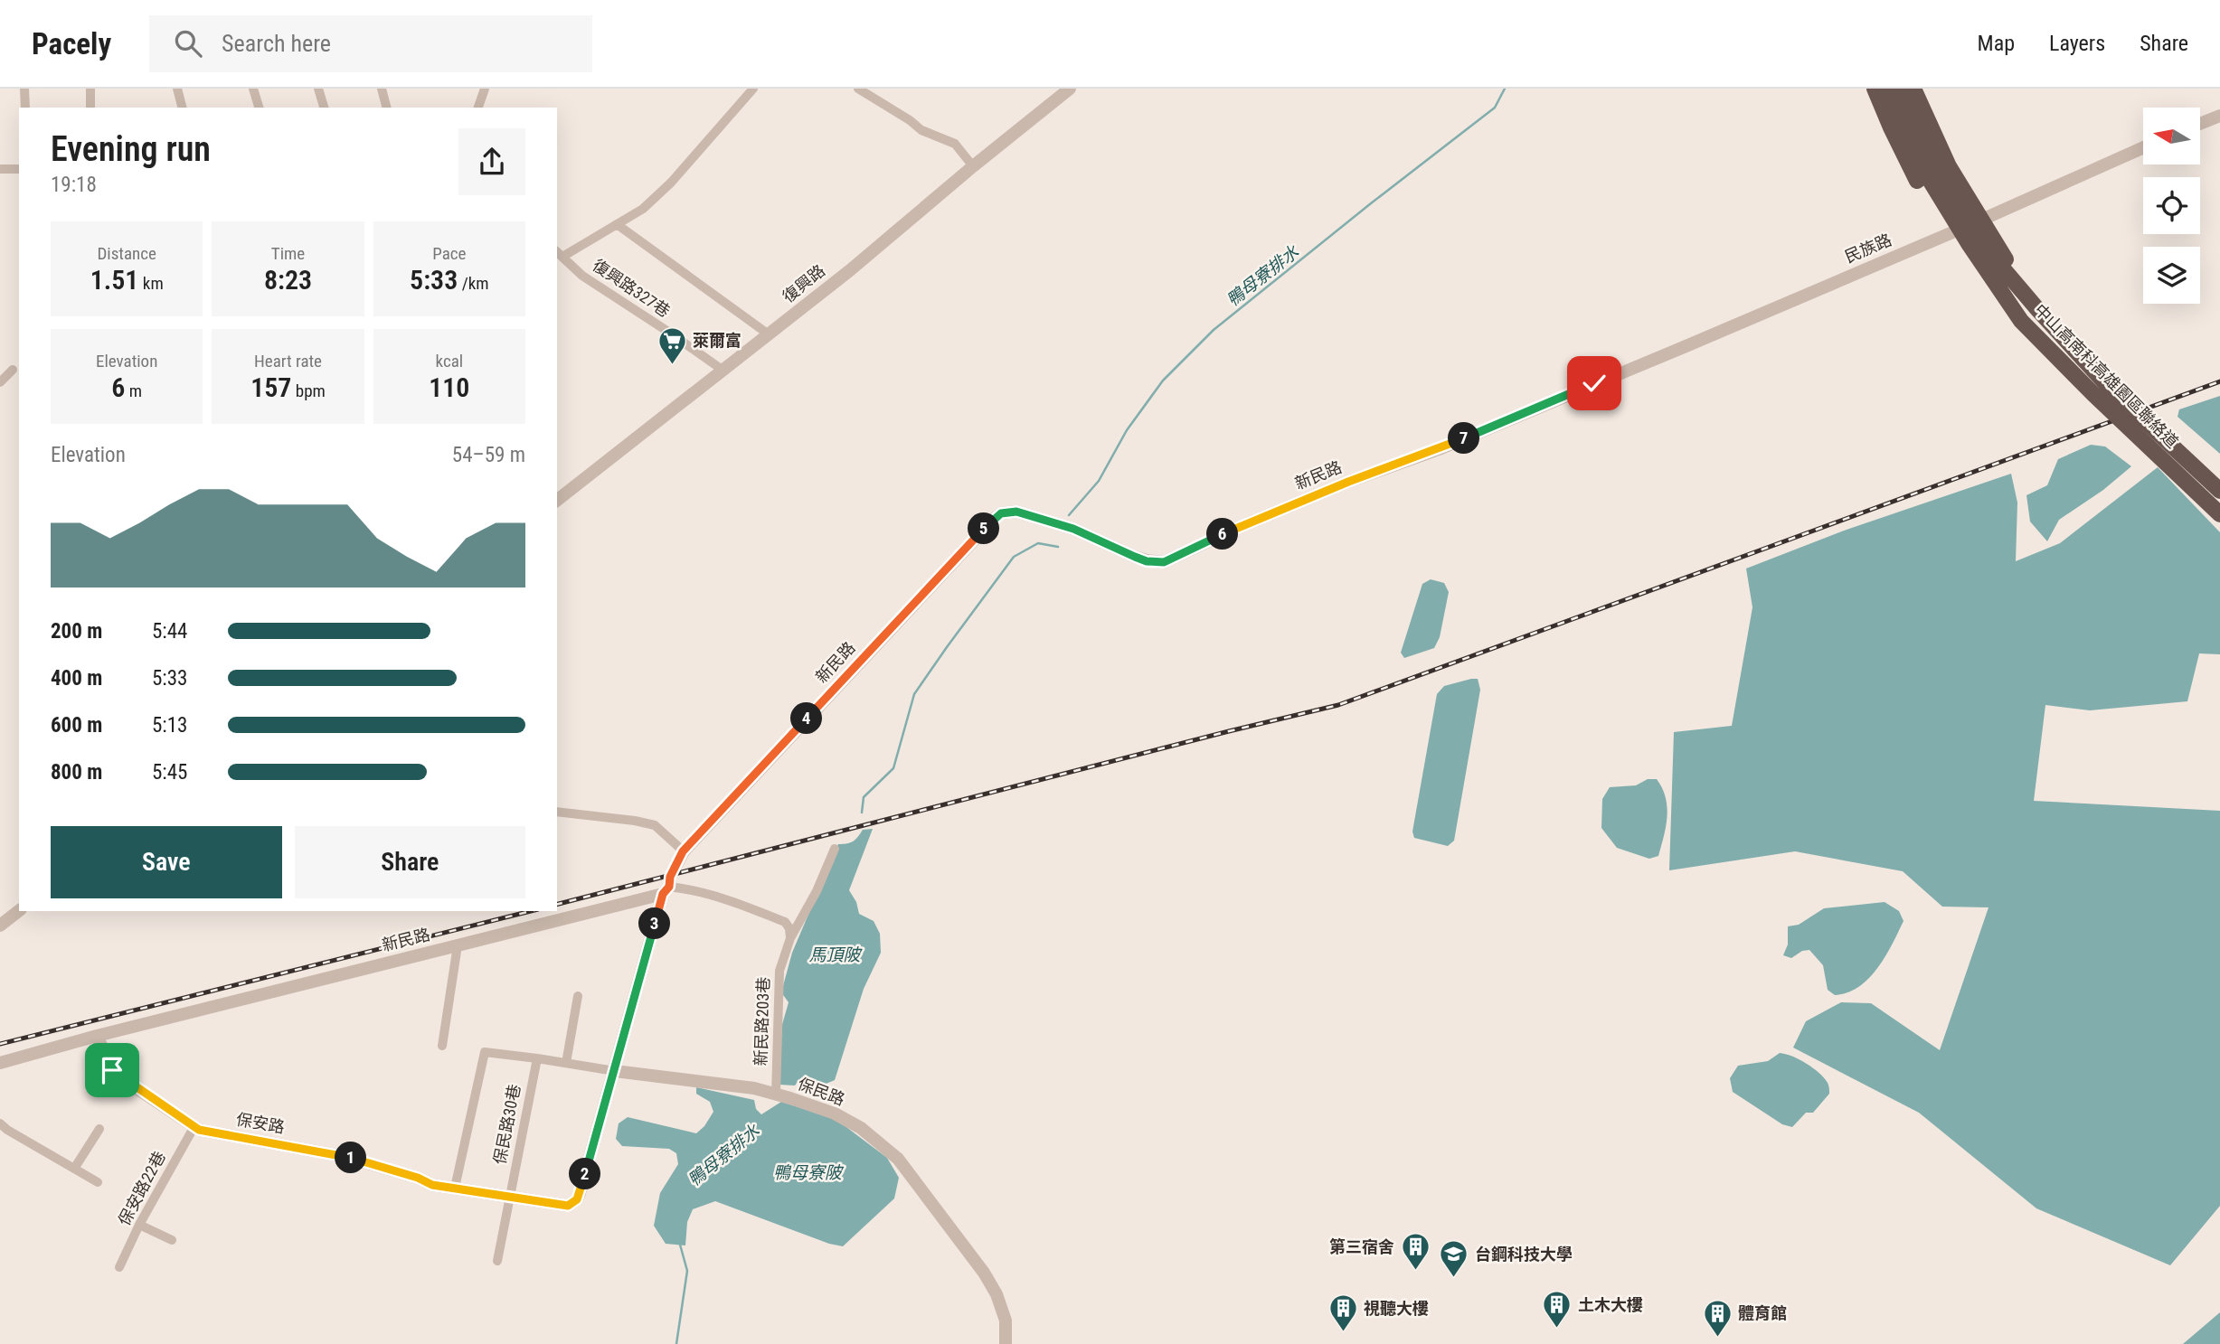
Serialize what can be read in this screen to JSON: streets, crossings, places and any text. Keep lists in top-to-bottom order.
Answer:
{
  "streets": {
    "highway": ["中山高南科高雄園區聯絡道"],
    "street": [
      "民族路",
      "復興路",
      "復興路327巷",
      "新民路",
      "新民路203巷",
      "保民路",
      "保安路",
      "保民路30巷",
      "保安路22巷"
    ]
  },
  "crossings": [
    ["民族路", "新民路"],
    ["復興路", "復興路327巷"],
    ["新民路", "保安路"],
    ["新民路203巷", "保民路"],
    ["保民路", "保安路"],
    ["保民路", "保民路30巷"],
    ["保安路", "保民路30巷"],
    ["保安路", "保安路22巷"]
  ],
  "water": ["鴨母寮排水", "馬頂陂", "鴨母寮陂"],
  "places": {
    "supermarket": ["萊爾富"],
    "building": [
      "第三宿舍",
      "土木大樓",
      "視聽大樓",
      "體育館"
    ],
    "school or university": ["台鋼科技大學"]
  },
  "north": "left",
  "page": {
    "header": "Pacely",
    "search": "Search here",
    "nav": ["Map", "Layers", "Share"],
    "heading": ["Evening run", "19:18"],
    "stats": [
      ["Distance", "1.51 km"],
      ["Time", "8:23"],
      ["Pace", "5:33 /km"],
      ["Elevation", "6 m"],
      ["Heart rate", "157 bpm"],
      ["kcal", "110"]
    ],
    "pins": [
      "7",
      "5",
      "6",
      "4",
      "3",
      "1",
      "2"
    ],
    "chart": ["Elevation", "54–59 m"],
    "list": [
      {
        "name": "200 m",
        "note": "5:44"
      },
      {
        "name": "400 m",
        "note": "5:33"
      },
      {
        "name": "600 m",
        "note": "5:13"
      },
      {
        "name": "800 m",
        "note": "5:45"
      }
    ],
    "buttons": ["Save", "Share"]
  }
}
